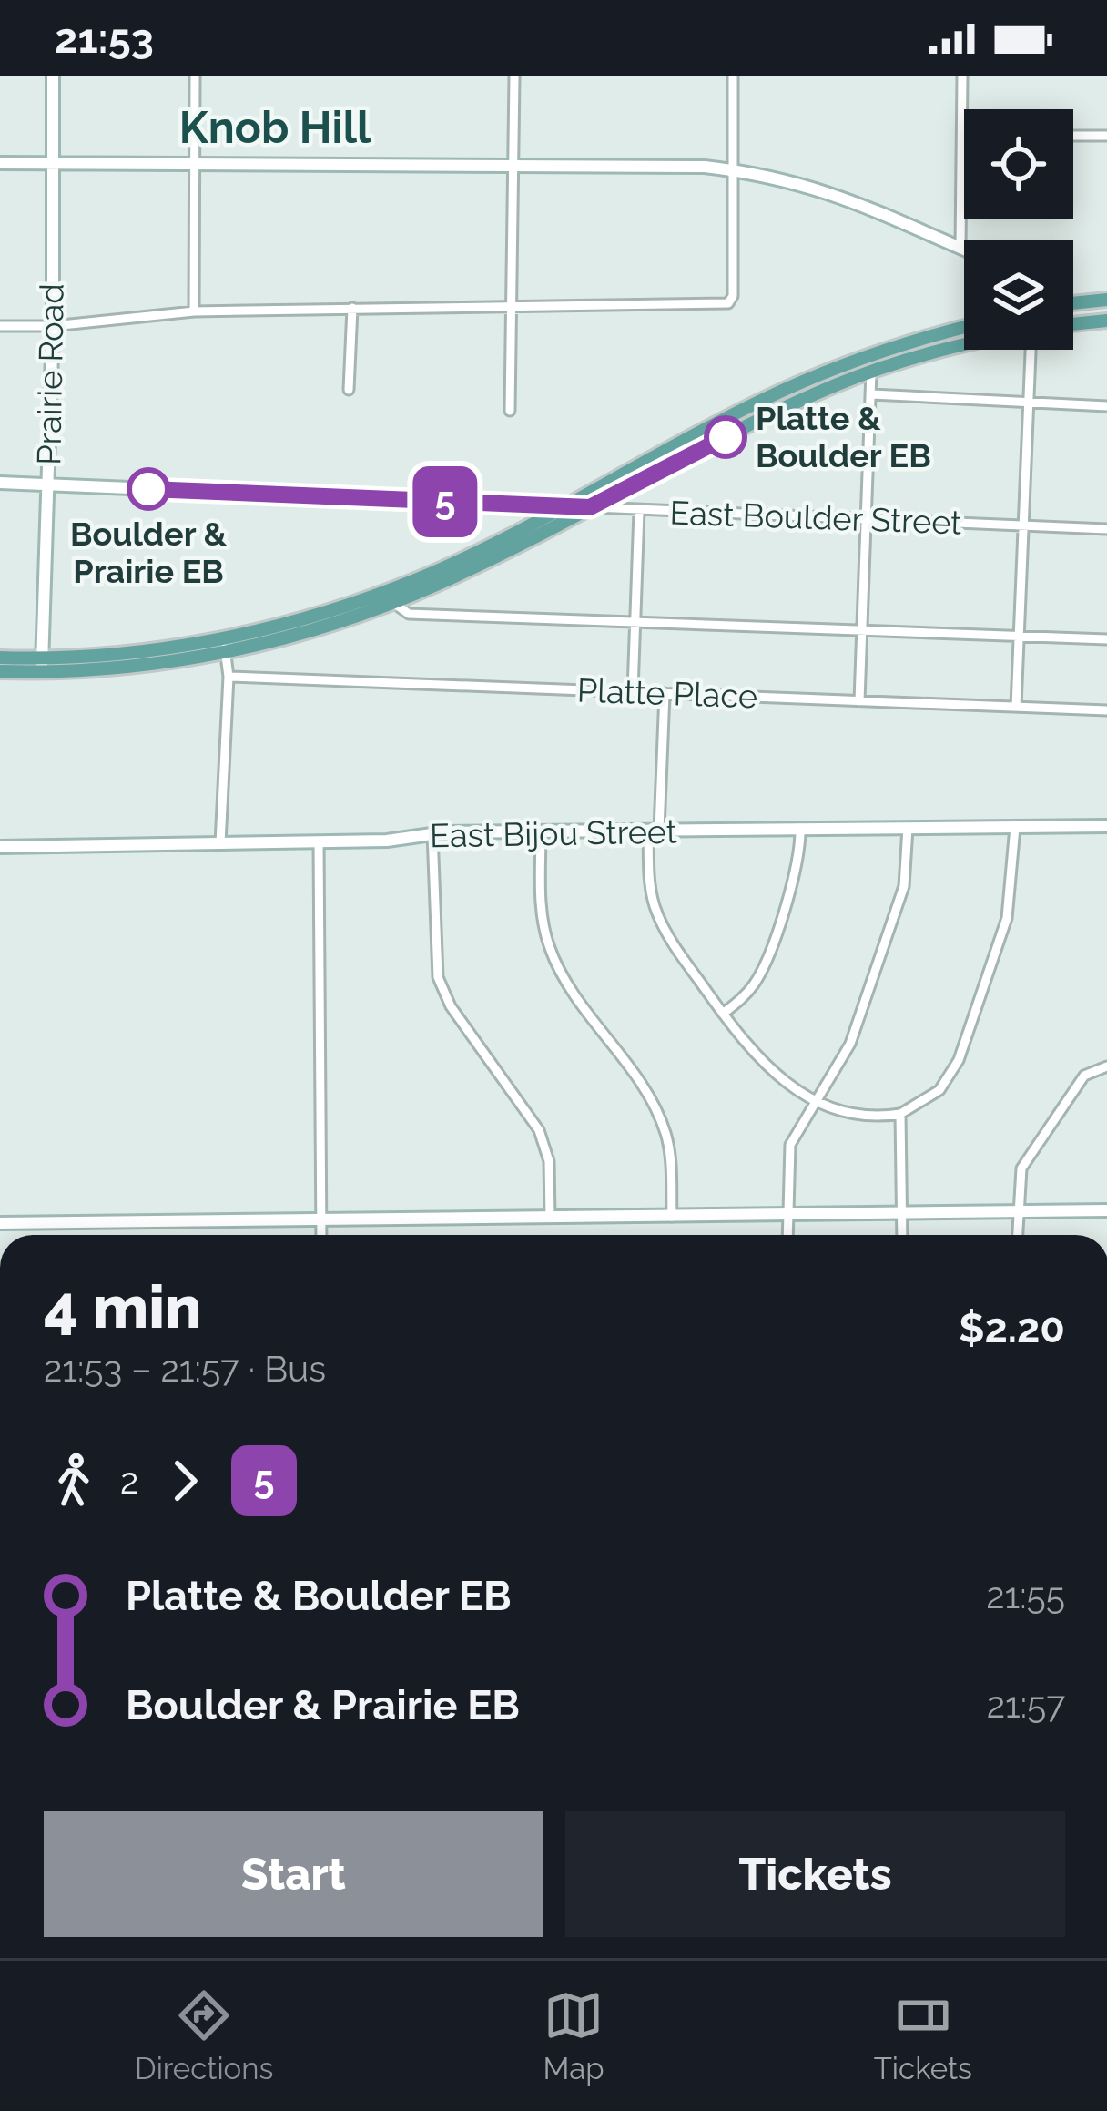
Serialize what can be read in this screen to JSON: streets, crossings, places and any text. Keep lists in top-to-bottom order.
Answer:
{
  "streets": {
    "street": [
      "Prairie Road",
      "East Boulder Street",
      "Platte Place",
      "East Bijou Street"
    ]
  },
  "crossings": [
    ["Prairie Road", "East Boulder Street"]
  ],
  "districts": ["Knob Hill"],
  "places": ["Platte & Boulder EB", "Boulder & Prairie EB"],
  "lines": ["bus line 5"],
  "page": {
    "status": "21:53",
    "on_map": "5",
    "heading": ["4 min", "21:53 – 21:57 · Bus", "$2.20"],
    "legs": ["2", "5"],
    "list": [
      {
        "name": "Platte & Boulder EB",
        "value": "21:55"
      },
      {
        "name": "Boulder & Prairie EB",
        "value": "21:57"
      }
    ],
    "buttons": ["Start", "Tickets"],
    "tabs": ["Directions", "Map", "Tickets"]
  }
}
